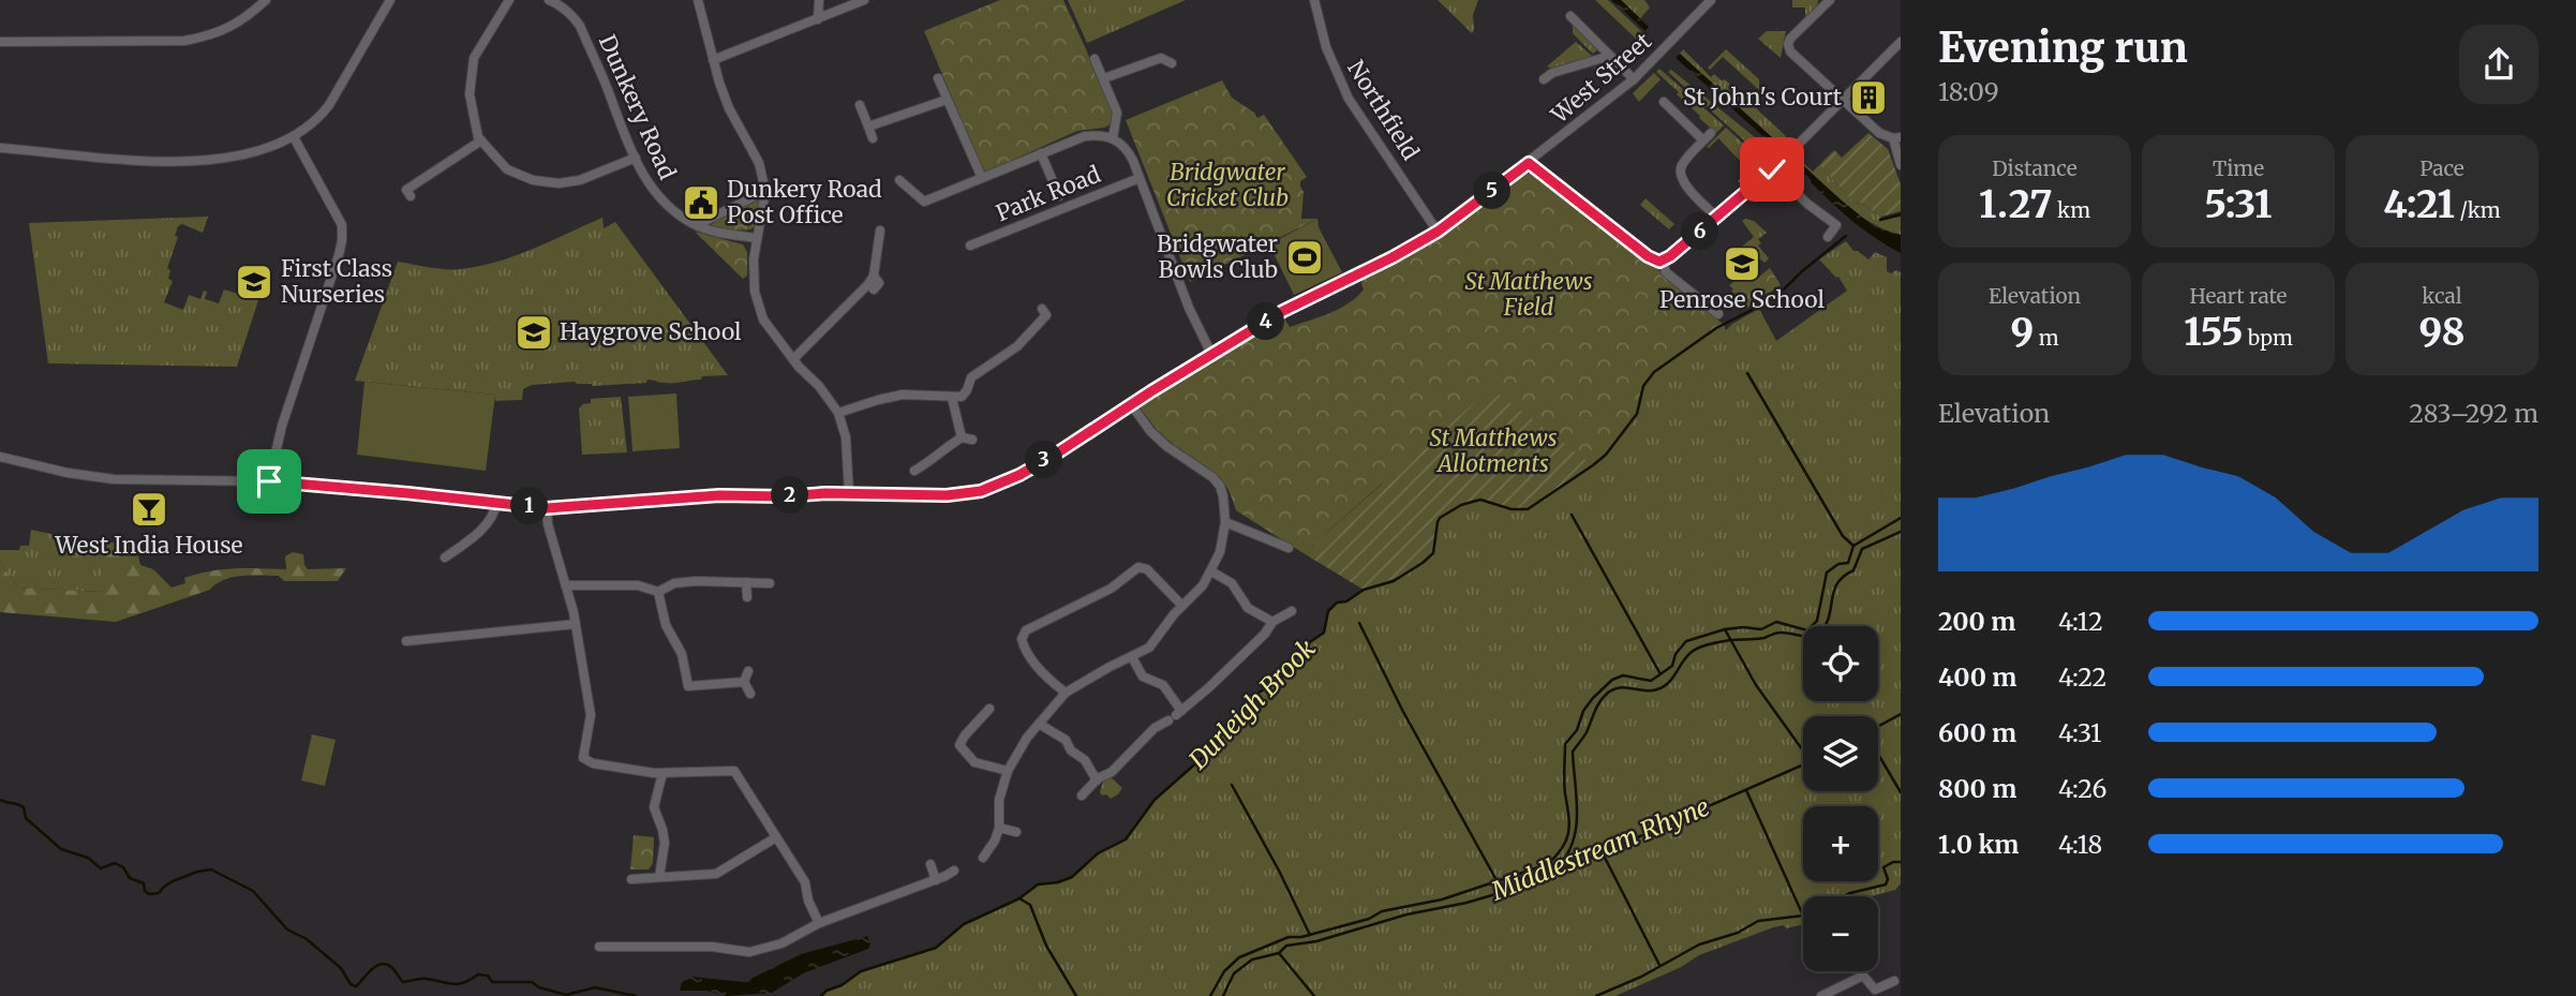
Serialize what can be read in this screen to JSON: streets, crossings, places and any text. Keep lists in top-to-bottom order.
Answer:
{
  "streets": {
    "street": [
      "West Street",
      "Dunkery Road",
      "Northfield",
      "Park Road"
    ]
  },
  "crossings": [
    ["West Street", "Northfield"],
    ["West Street", "Park Road"]
  ],
  "water": ["Durleigh Brook", "Middlestream Rhyne"],
  "parks": ["Bridgwater Cricket Club", "St Matthews Field", "St Matthews Allotments"],
  "places": {
    "building": ["St John's Court"],
    "public building": ["Dunkery Road Post Office"],
    "sports": ["Bridgwater Bowls Club"],
    "school or university": ["Penrose School", "First Class Nurseries", "Haygrove School"],
    "bar": ["West India House"]
  },
  "page": {
    "heading": ["Evening run", "18:09"],
    "stats": [
      ["Distance", "1.27 km"],
      ["Time", "5:31"],
      ["Pace", "4:21 /km"],
      ["Elevation", "9 m"],
      ["Heart rate", "155 bpm"],
      ["kcal", "98"]
    ],
    "pins": [
      "5",
      "6",
      "4",
      "3",
      "2",
      "1"
    ],
    "chart": ["Elevation", "283–292 m"],
    "list": [
      {
        "name": "200 m",
        "note": "4:12"
      },
      {
        "name": "400 m",
        "note": "4:22"
      },
      {
        "name": "600 m",
        "note": "4:31"
      },
      {
        "name": "800 m",
        "note": "4:26"
      },
      {
        "name": "1.0 km",
        "note": "4:18"
      }
    ],
    "map_buttons": ["+", "−"]
  }
}
